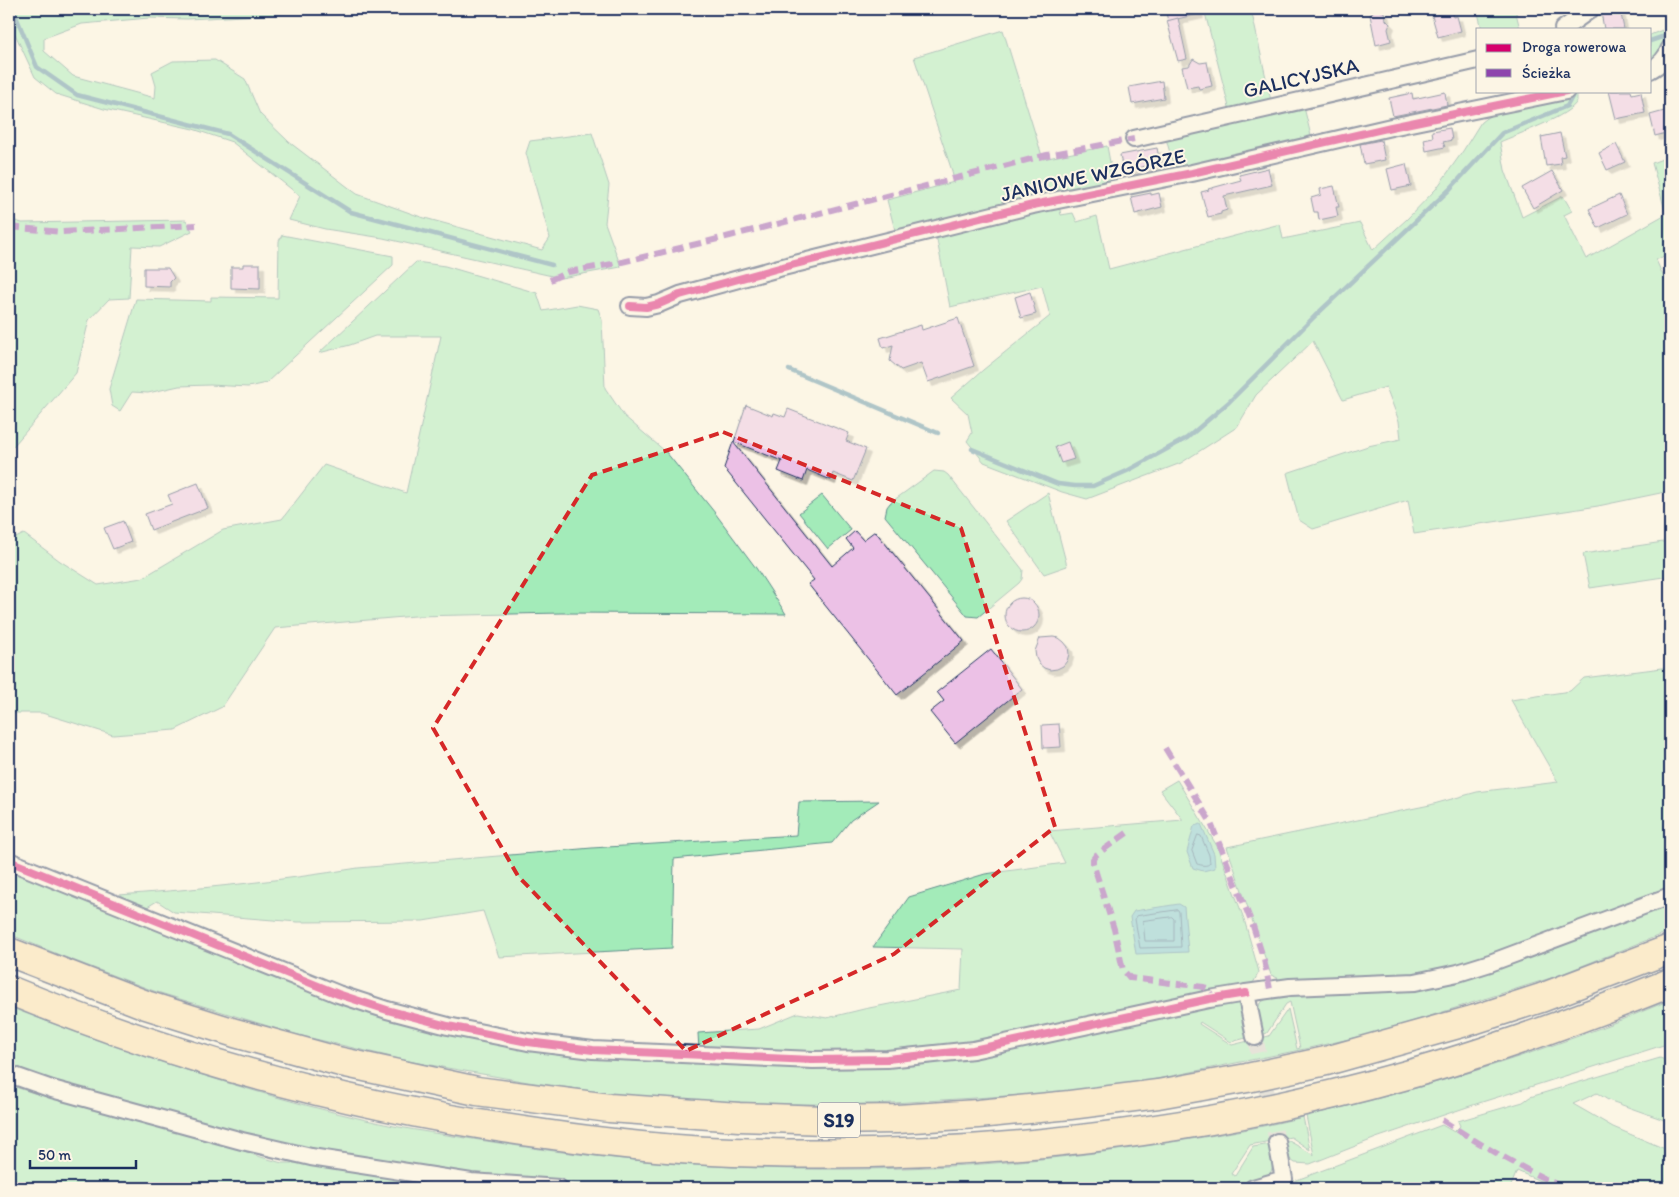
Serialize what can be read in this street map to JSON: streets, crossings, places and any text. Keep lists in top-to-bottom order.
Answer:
{
  "streets": {
    "highway": ["S19"],
    "street": ["GALICYJSKA", "JANIOWE WZGÓRZE"]
  },
  "legend": ["Droga rowerowa", "Ścieżka"],
  "scale_bar": "50 m"
}
